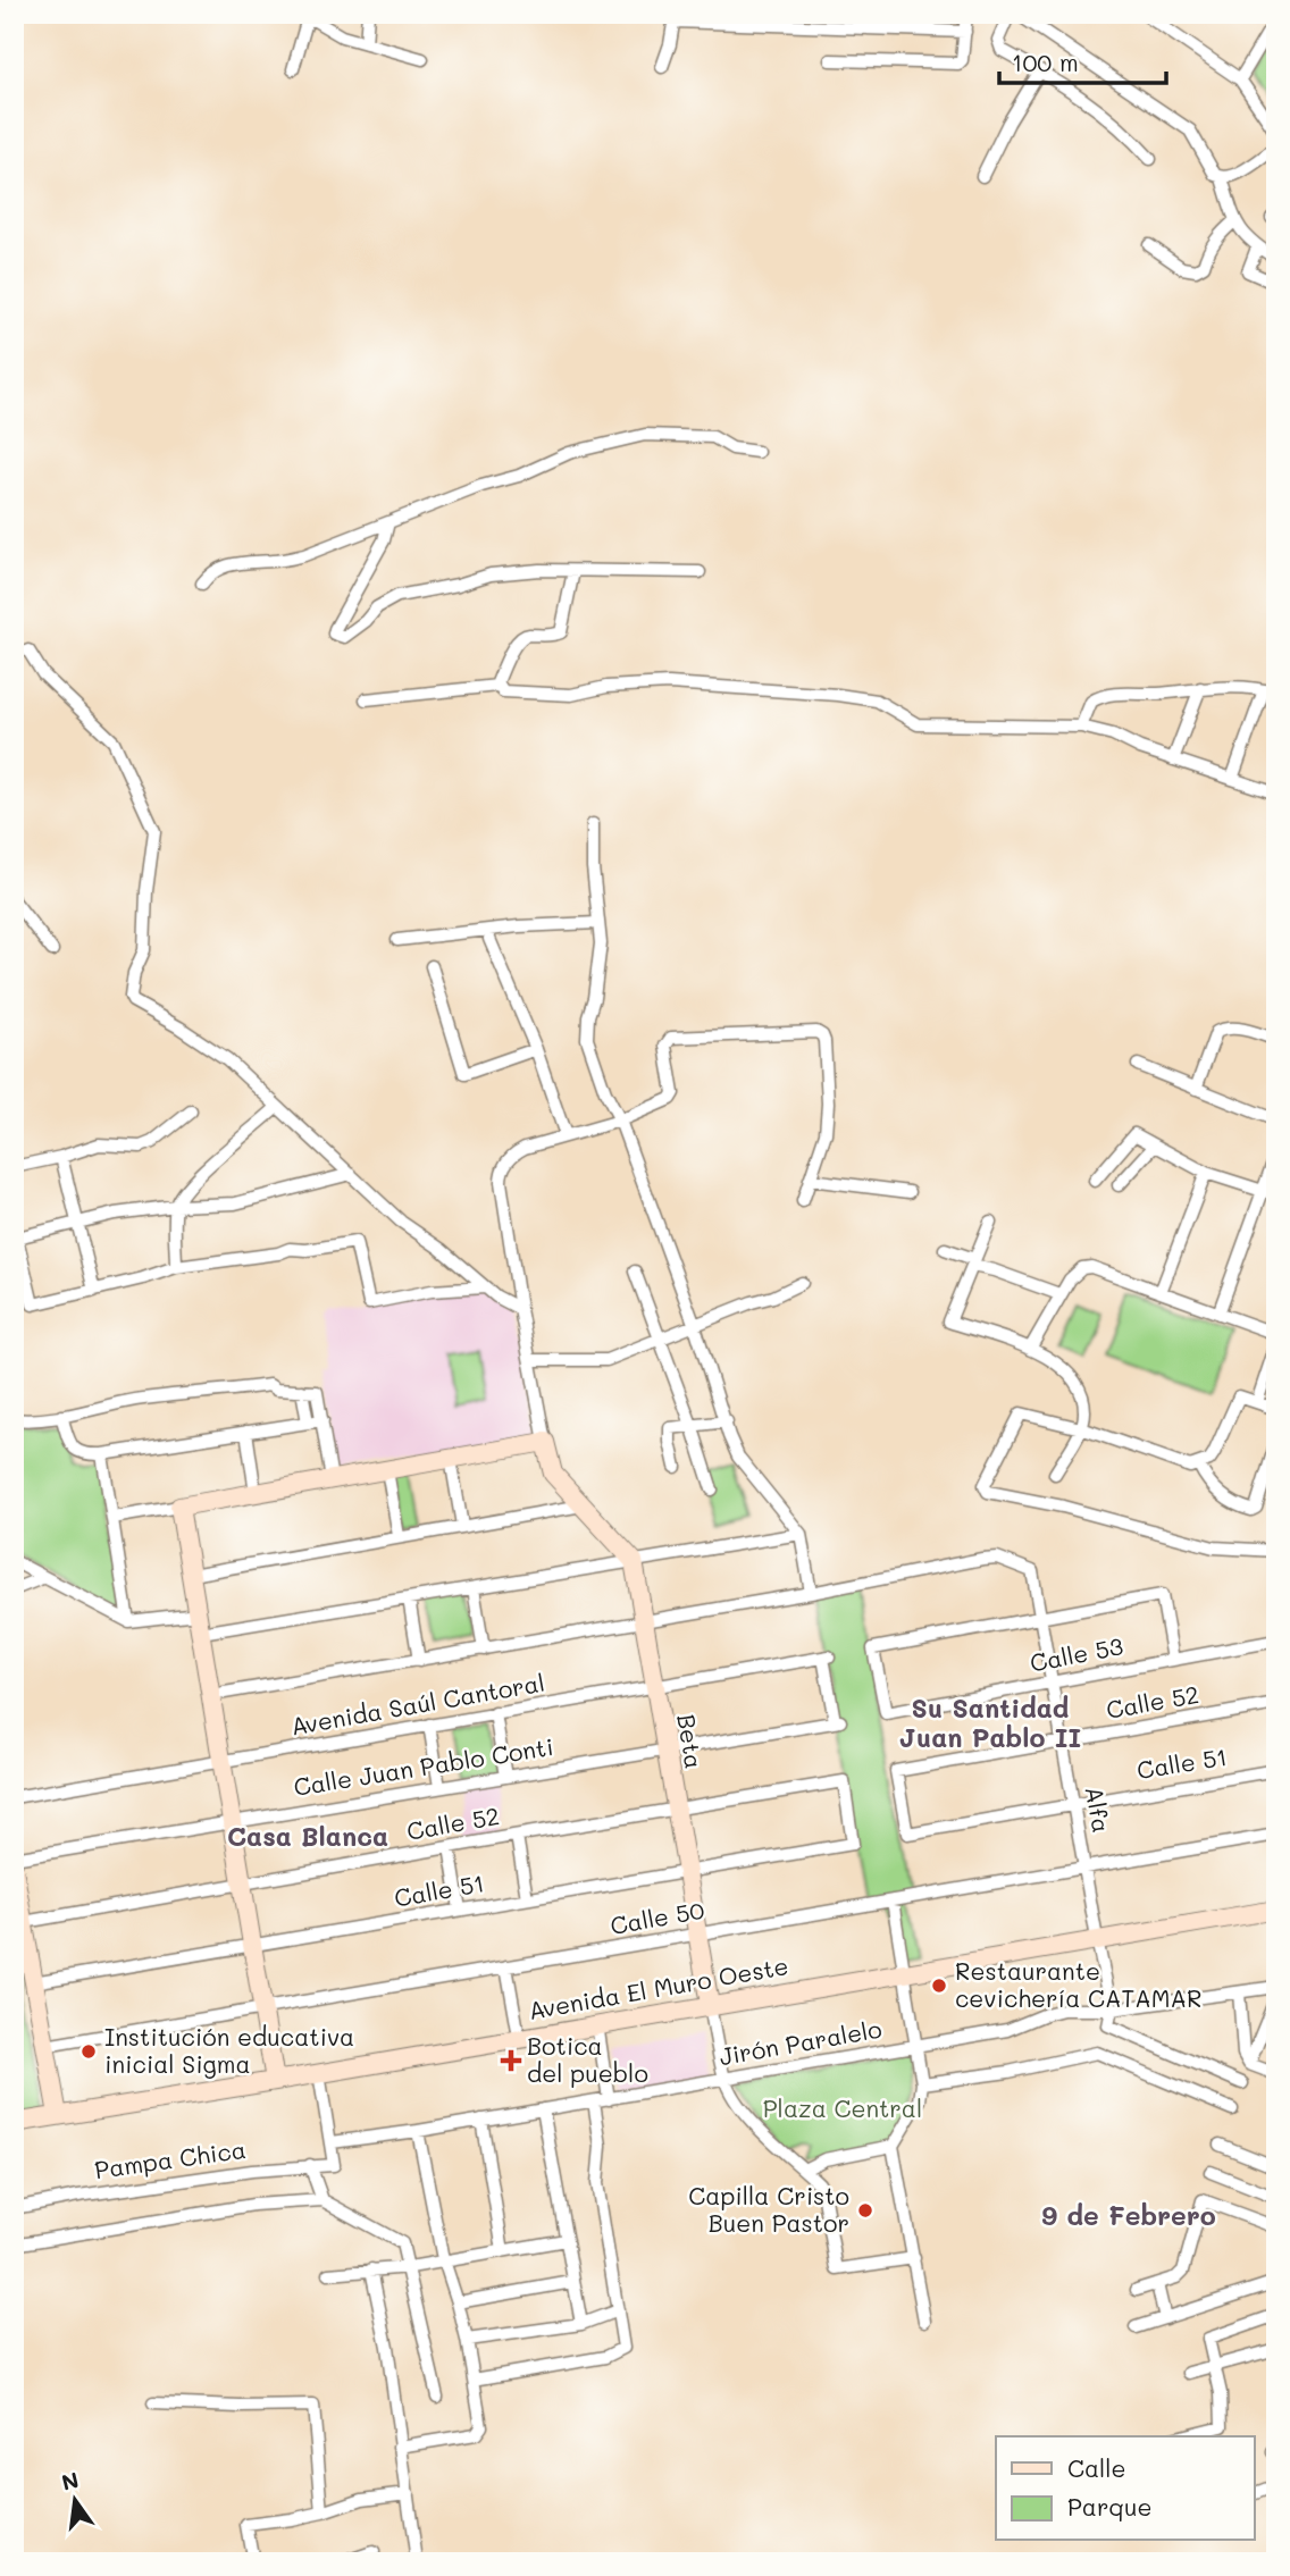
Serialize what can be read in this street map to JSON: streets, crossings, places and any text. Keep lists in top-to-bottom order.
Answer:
{
  "streets": {
    "street": [
      "Calle 53",
      "Calle 52",
      "Avenida Saúl Cantoral",
      "Beta",
      "Calle 51",
      "Calle Juan Pablo Conti",
      "Alfa",
      "Calle 50",
      "Avenida El Muro Oeste",
      "Jirón Paralelo",
      "Pampa Chica"
    ]
  },
  "crossings": [
    ["Calle 53", "Alfa"],
    ["Calle 52", "Beta"],
    ["Calle 52", "Calle 51"],
    ["Calle 52", "Alfa"],
    ["Avenida Saúl Cantoral", "Beta"],
    ["Avenida Saúl Cantoral", "Calle Juan Pablo Conti"],
    ["Beta", "Calle 51"],
    ["Beta", "Calle Juan Pablo Conti"],
    ["Beta", "Calle 50"],
    ["Beta", "Avenida El Muro Oeste"],
    ["Beta", "Jirón Paralelo"],
    ["Calle 51", "Alfa"],
    ["Alfa", "Calle 50"],
    ["Alfa", "Avenida El Muro Oeste"],
    ["Alfa", "Jirón Paralelo"],
    ["Jirón Paralelo", "Pampa Chica"]
  ],
  "districts": ["Su Santidad Juan Pablo II", "Casa Blanca", "9 de Febrero"],
  "parks": ["Plaza Central"],
  "places": {
    "other": ["Restaurante cevichería CATAMAR", "Institución educativa inicial Sigma", "Capilla Cristo Buen Pastor"],
    "health": ["Botica del pueblo"]
  },
  "legend": ["Calle", "Parque"],
  "scale_bar": "100 m",
  "north": "top"
}
